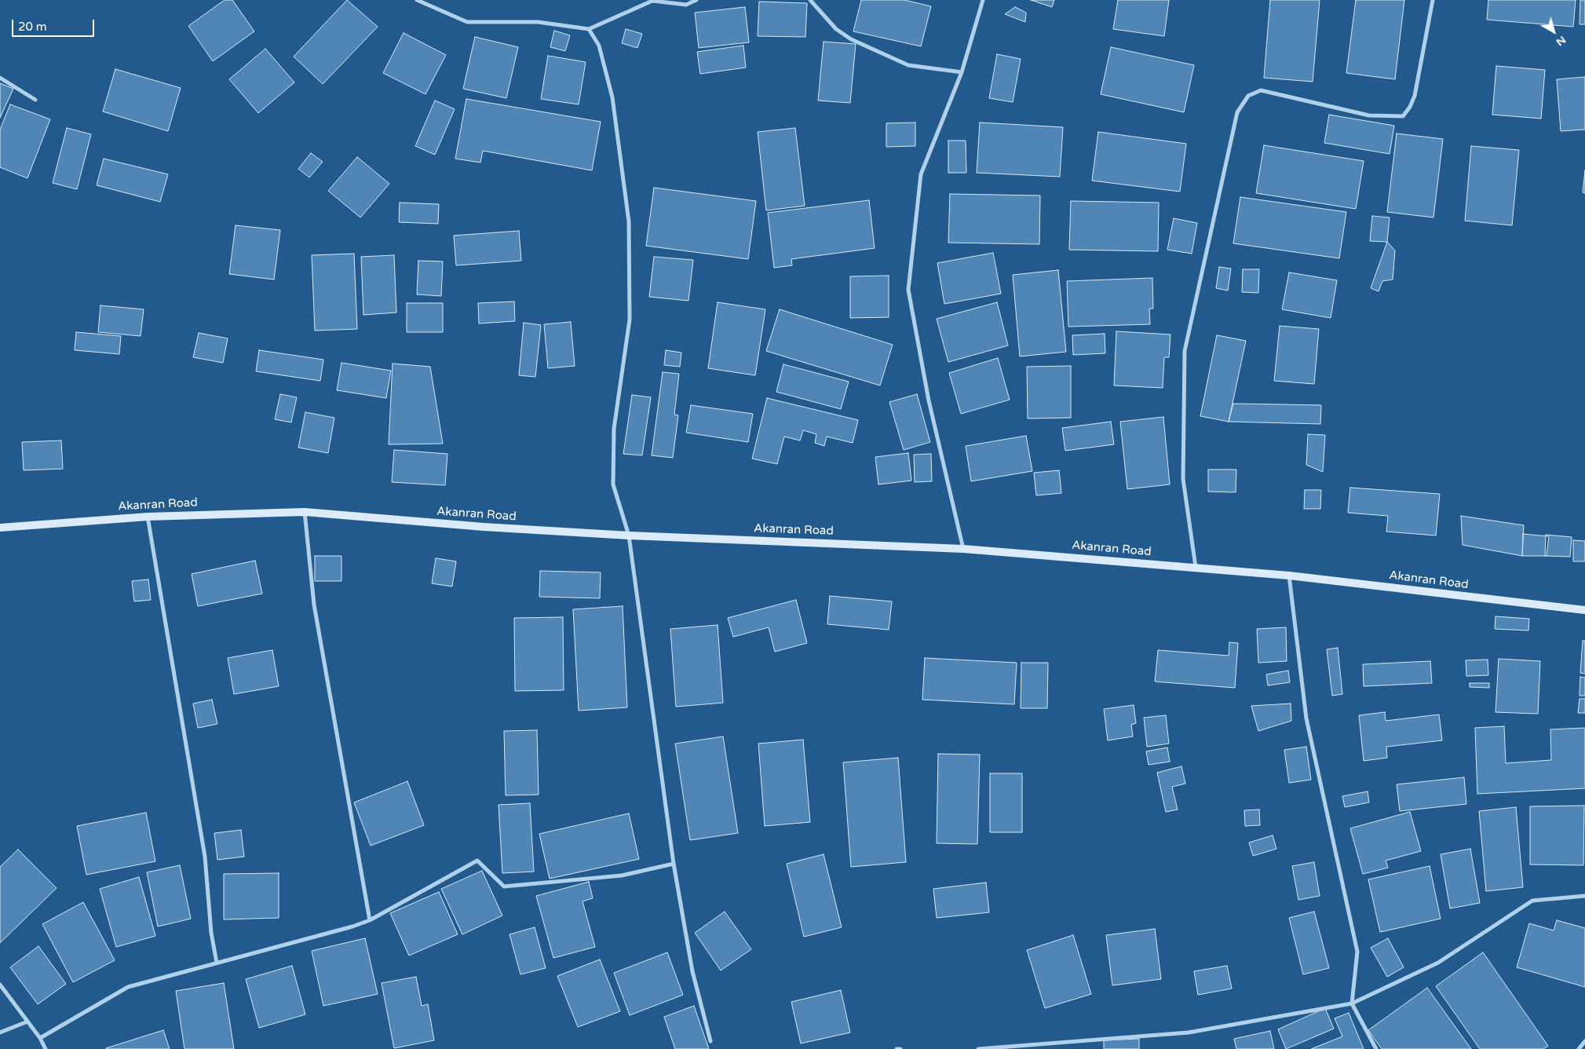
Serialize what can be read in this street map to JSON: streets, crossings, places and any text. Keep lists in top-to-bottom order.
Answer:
{
  "streets": {
    "main road": ["Akanran Road"]
  },
  "scale_bar": "20 m",
  "north": "bottom right"
}
